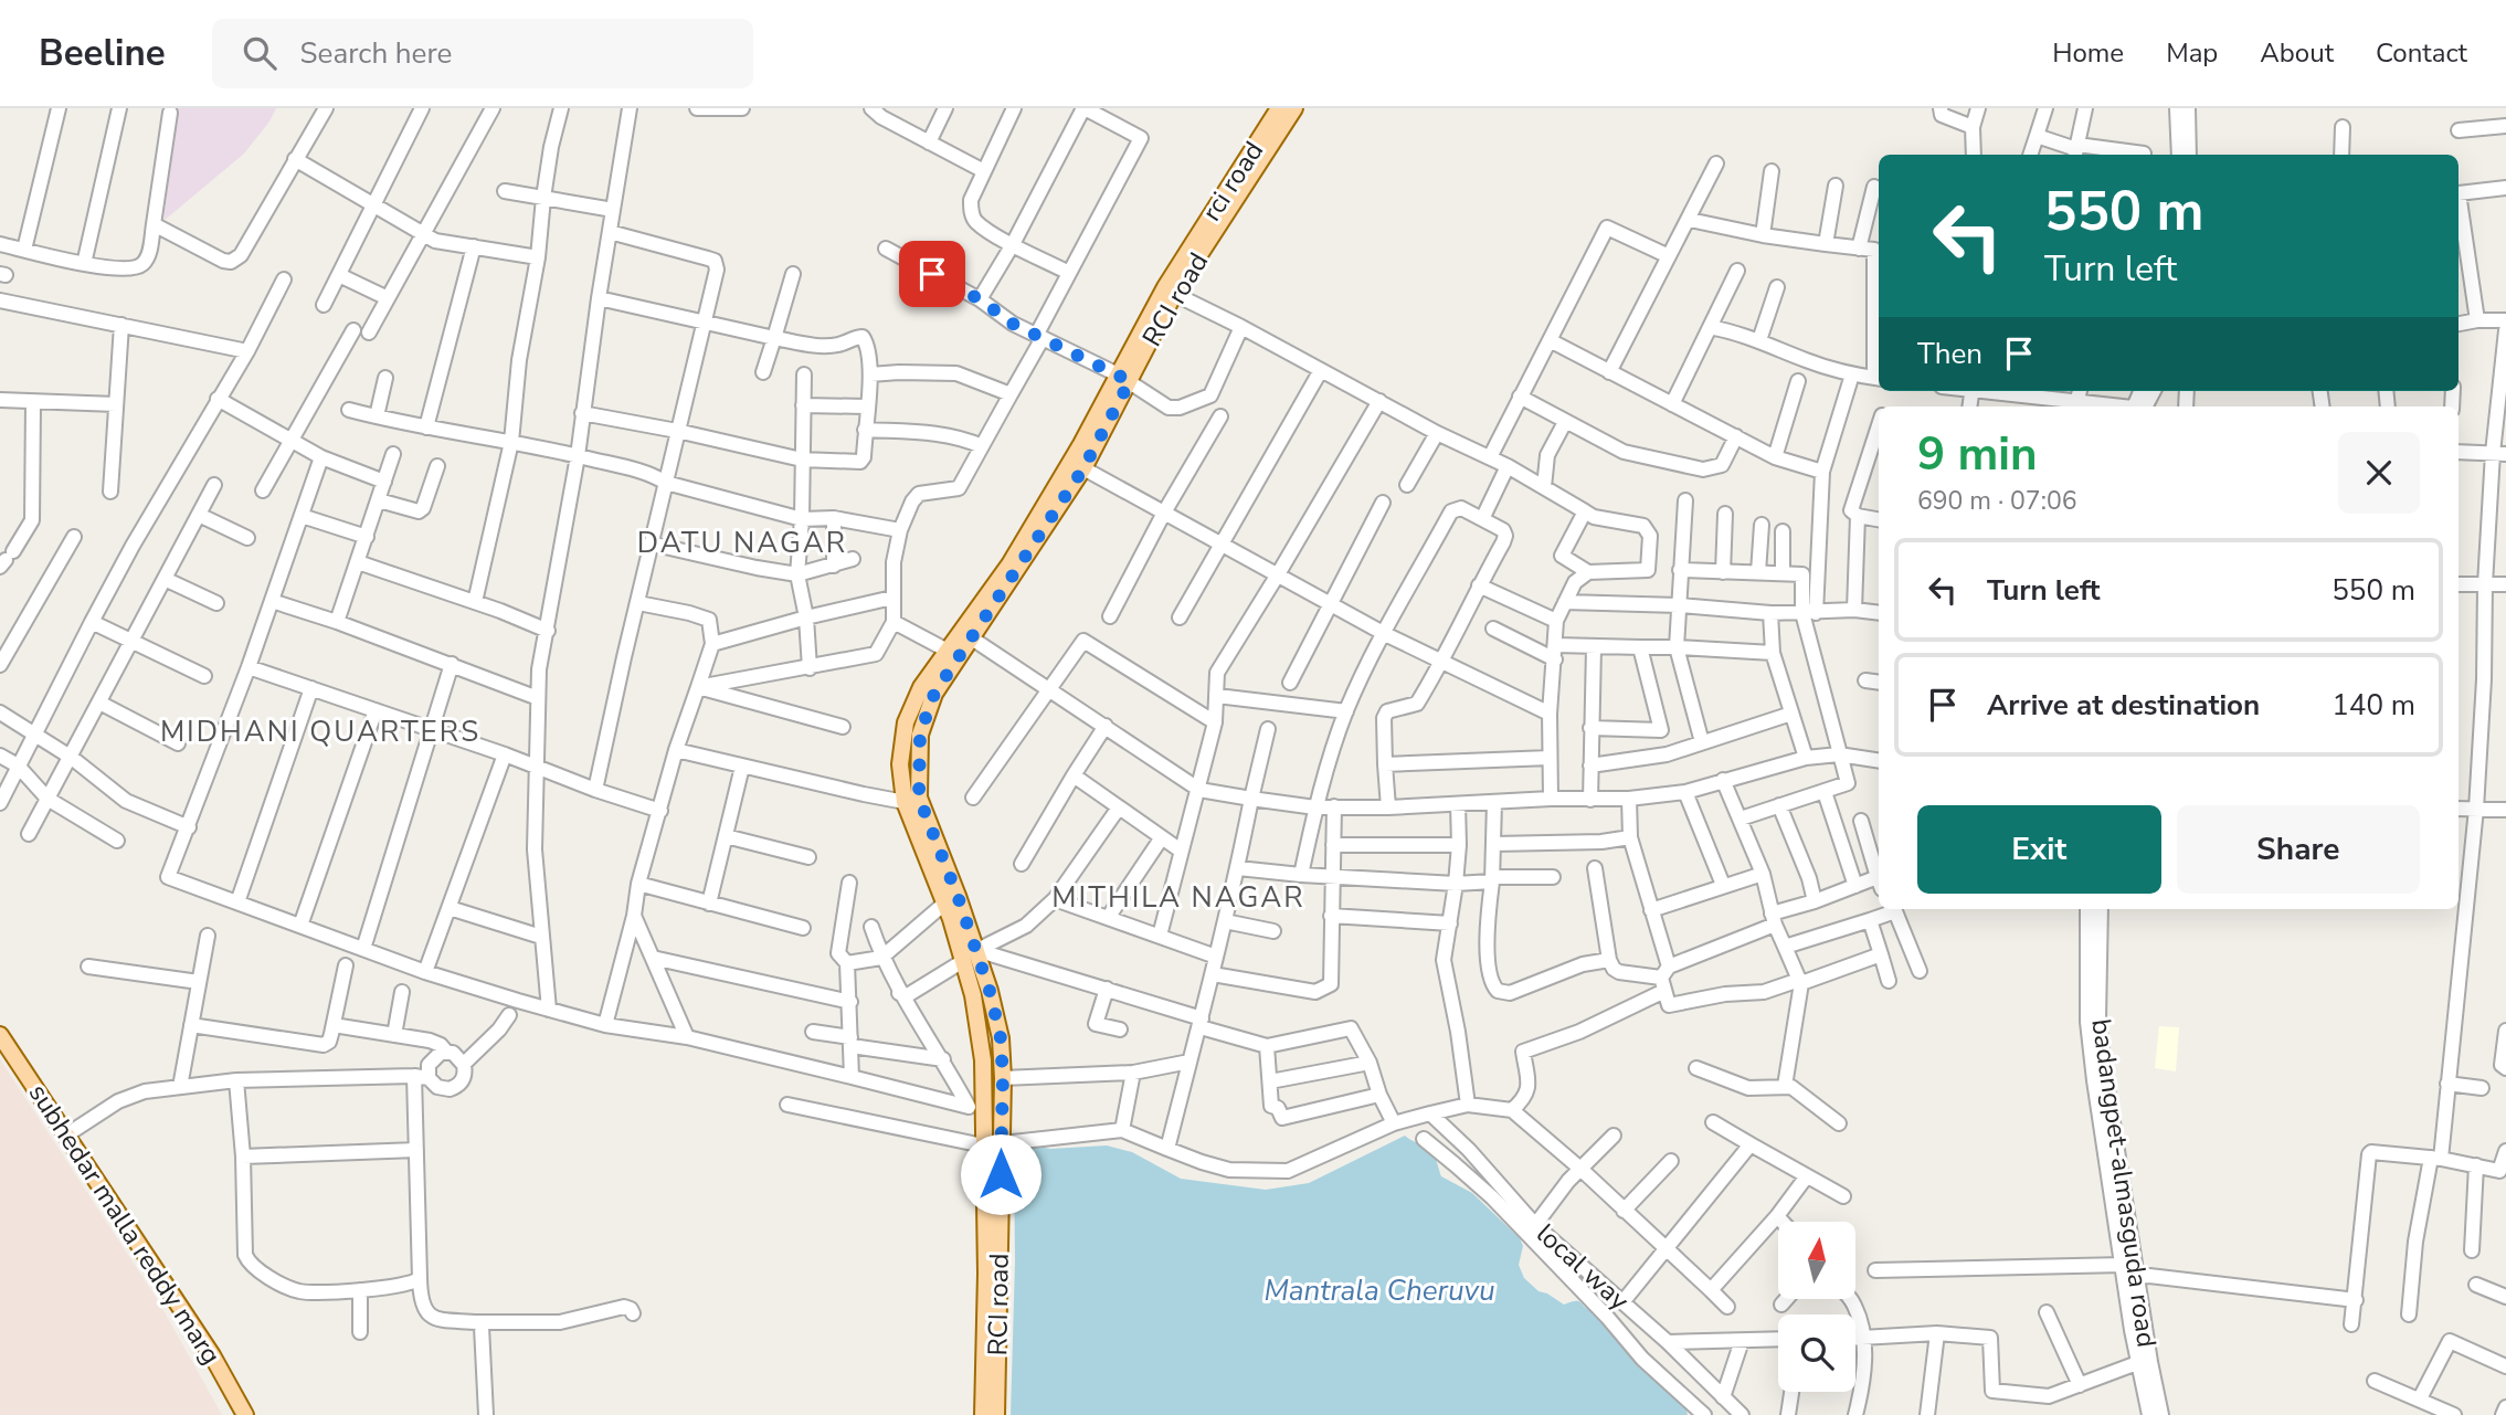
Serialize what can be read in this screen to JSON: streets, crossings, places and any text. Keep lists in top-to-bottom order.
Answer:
{
  "streets": {
    "main road": ["rci road", "RCI road", "subhedar malla reddy marg"],
    "street": ["badangpet-almasguda road", "local way"]
  },
  "crossings": [
    ["rci road", "RCI road"]
  ],
  "districts": ["DATU NAGAR", "MIDHANI QUARTERS", "MITHILA NAGAR"],
  "water": ["Mantrala Cheruvu"],
  "north": "top",
  "page": {
    "header": "Beeline",
    "search": "Search here",
    "nav": [
      "Home",
      "Map",
      "About",
      "Contact"
    ],
    "turn": ["550 m", "Turn left"],
    "then": "Then",
    "heading": ["9 min", "690 m · 07:06"],
    "list": [
      {
        "name": "Turn left",
        "value": "550 m"
      },
      {
        "name": "Arrive at destination",
        "value": "140 m"
      }
    ],
    "buttons": ["Exit", "Share"]
  }
}
